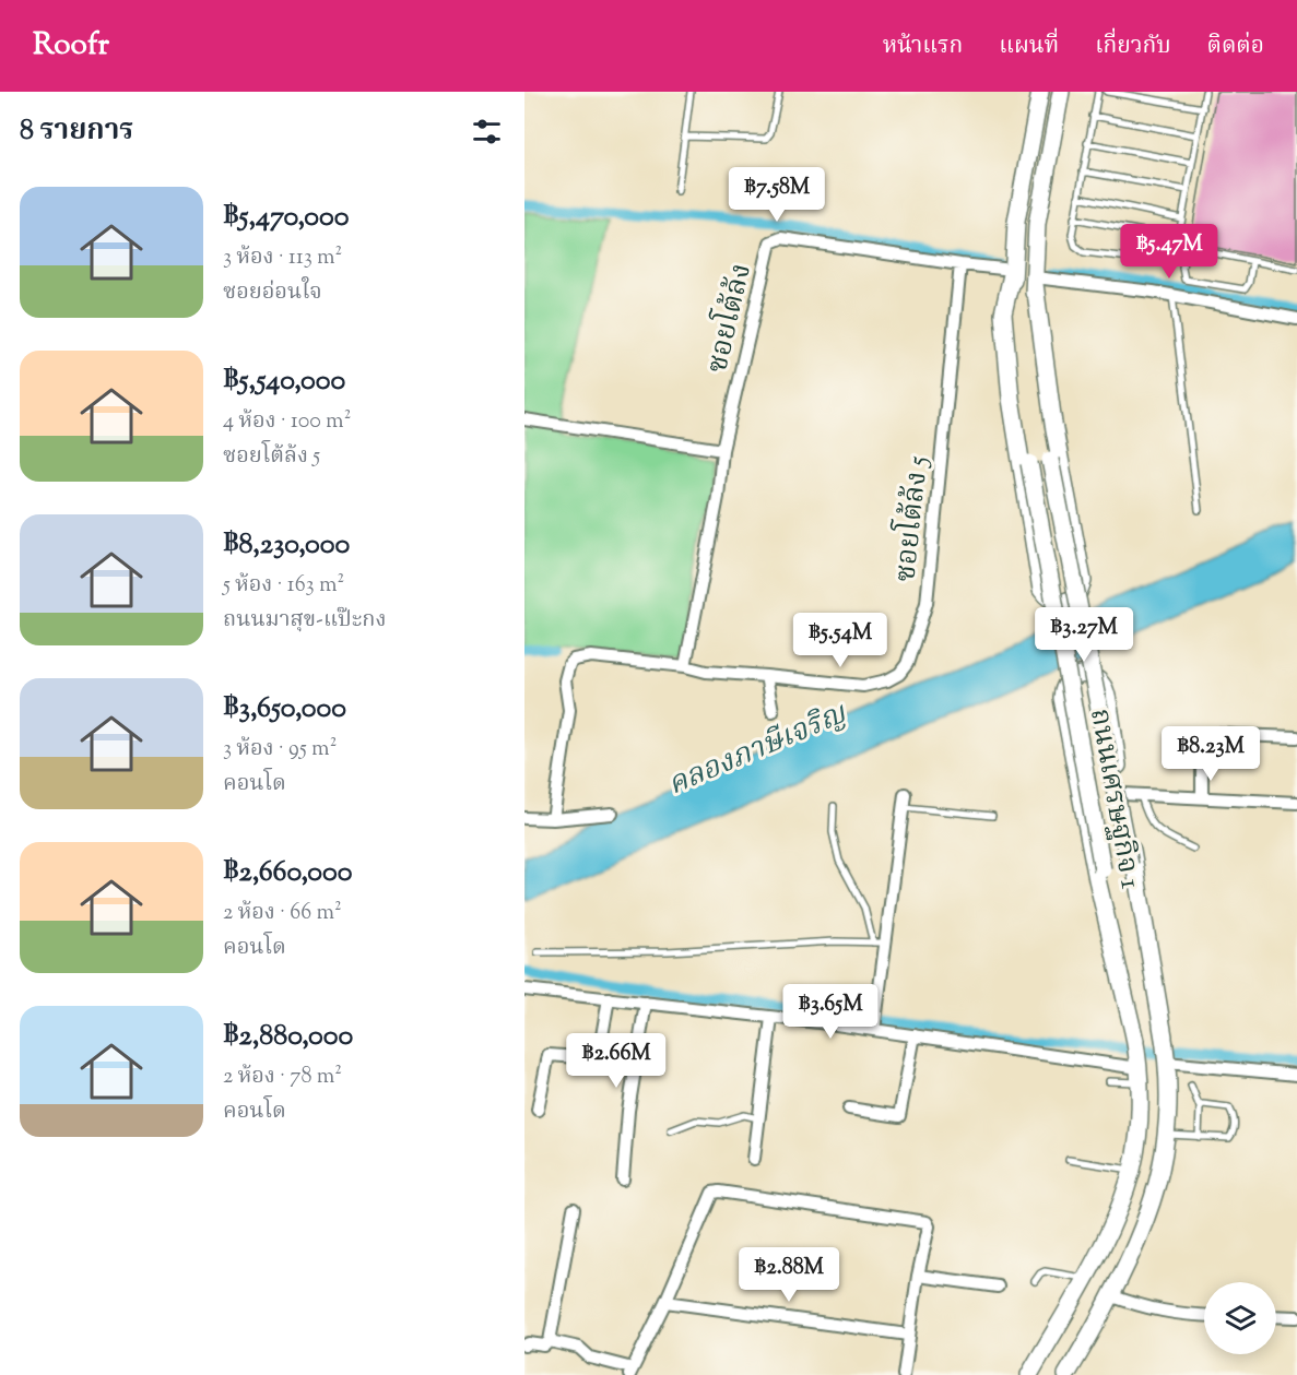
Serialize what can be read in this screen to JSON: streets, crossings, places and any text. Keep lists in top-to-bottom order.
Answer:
{
  "streets": {
    "main road": ["ถนนเศรษฐกิจ 1"],
    "street": ["ซอยโต้ล้ง", "ซอยโต้ล้ง 5"]
  },
  "crossings": [
    ["ซอยโต้ล้ง", "ซอยโต้ล้ง 5"],
    ["ซอยโต้ล้ง", "ถนนเศรษฐกิจ 1"]
  ],
  "water": ["คลองภาษีเจริญ"],
  "page": {
    "header": "Roofr",
    "nav": [
      "หน้าแรก",
      "แผนที่",
      "เกี่ยวกับ",
      "ติดต่อ"
    ],
    "heading": "8 รายการ",
    "price": [
      "฿7.58M",
      "฿5.47M",
      "฿3.27M",
      "฿5.54M",
      "฿8.23M",
      "฿3.65M",
      "฿2.66M",
      "฿2.88M"
    ],
    "list": [
      {
        "name": "฿5,470,000",
        "note": "3 ห้อง · 113 m² · ซอยอ่อนใจ"
      },
      {
        "name": "฿5,540,000",
        "note": "4 ห้อง · 100 m² · ซอยโต้ล้ง 5"
      },
      {
        "name": "฿8,230,000",
        "note": "5 ห้อง · 163 m² · ถนนมาสุข-แป๊ะกง"
      },
      {
        "name": "฿3,650,000",
        "note": "3 ห้อง · 95 m² · คอนโด"
      },
      {
        "name": "฿2,660,000",
        "note": "2 ห้อง · 66 m² · คอนโด"
      },
      {
        "name": "฿2,880,000",
        "note": "2 ห้อง · 78 m² · คอนโด"
      }
    ]
  }
}
